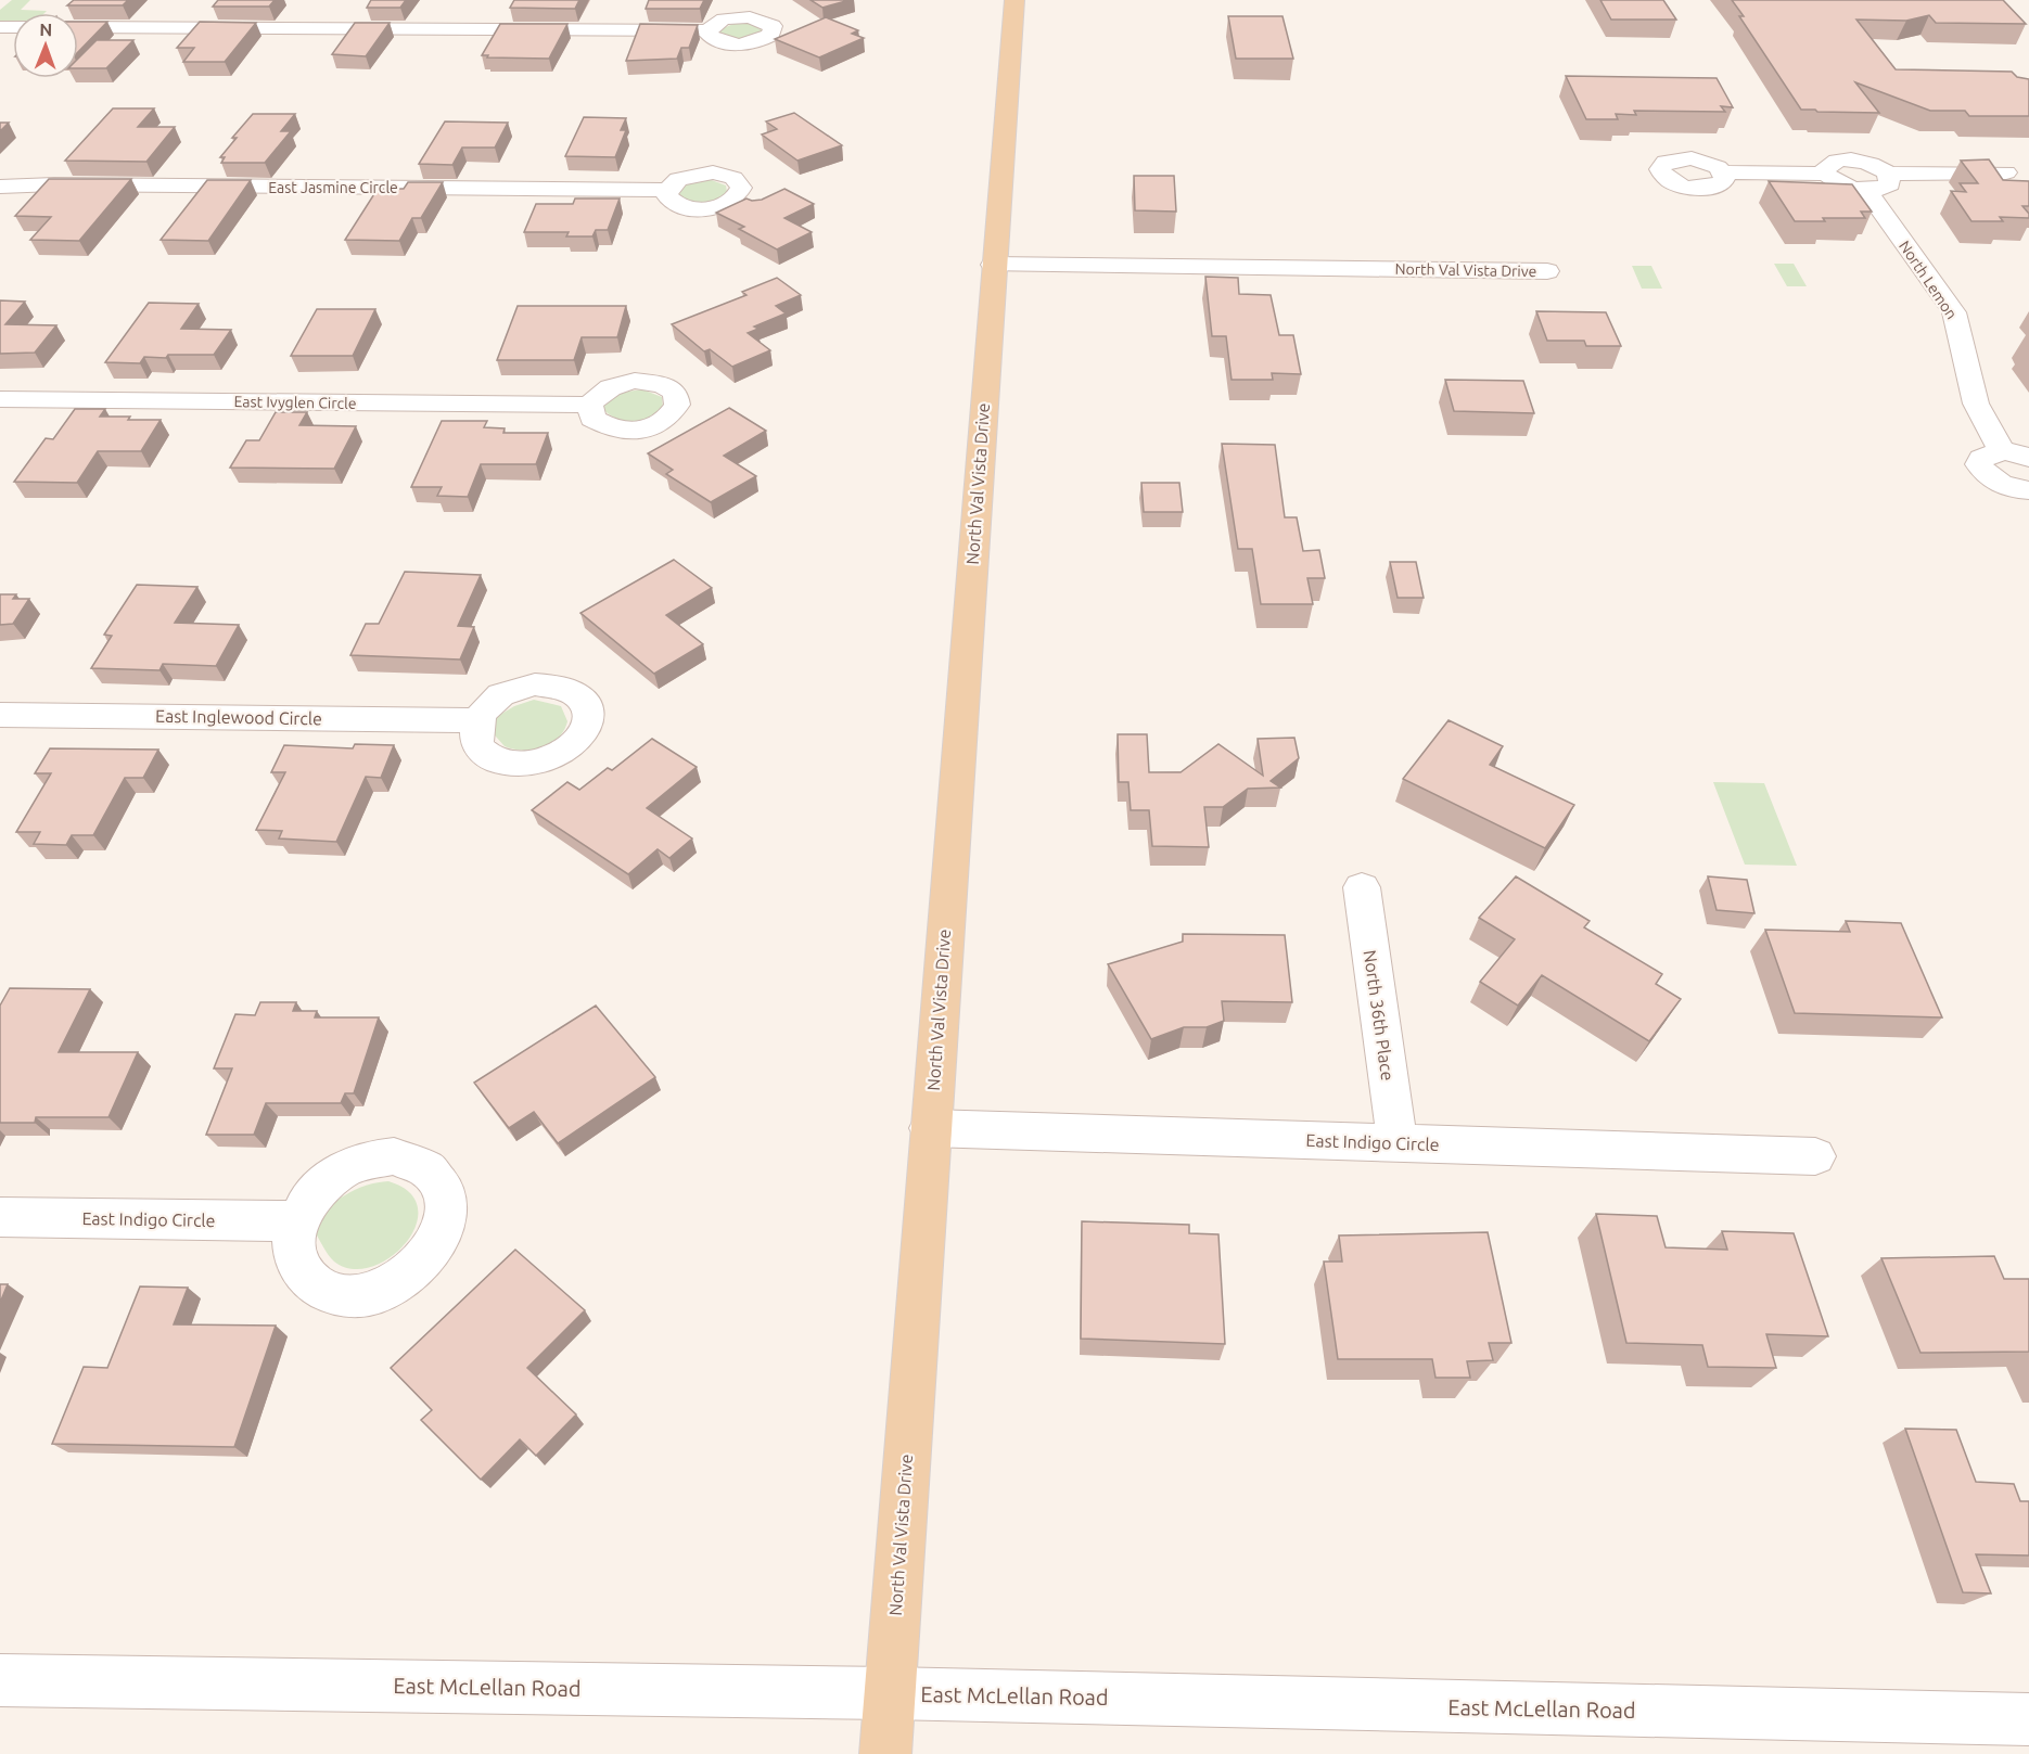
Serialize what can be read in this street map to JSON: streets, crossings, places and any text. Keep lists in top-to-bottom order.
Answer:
{
  "streets": {
    "main road": ["North Val Vista Drive"],
    "street": [
      "East Jasmine Circle",
      "North Lemon",
      "East Ivyglen Circle",
      "East Inglewood Circle",
      "North 36th Place",
      "East Indigo Circle",
      "East McLellan Road"
    ]
  },
  "crossings": [
    ["North Val Vista Drive", "East Indigo Circle"],
    ["North Val Vista Drive", "East McLellan Road"],
    ["North 36th Place", "East Indigo Circle"]
  ],
  "north": "top"
}
